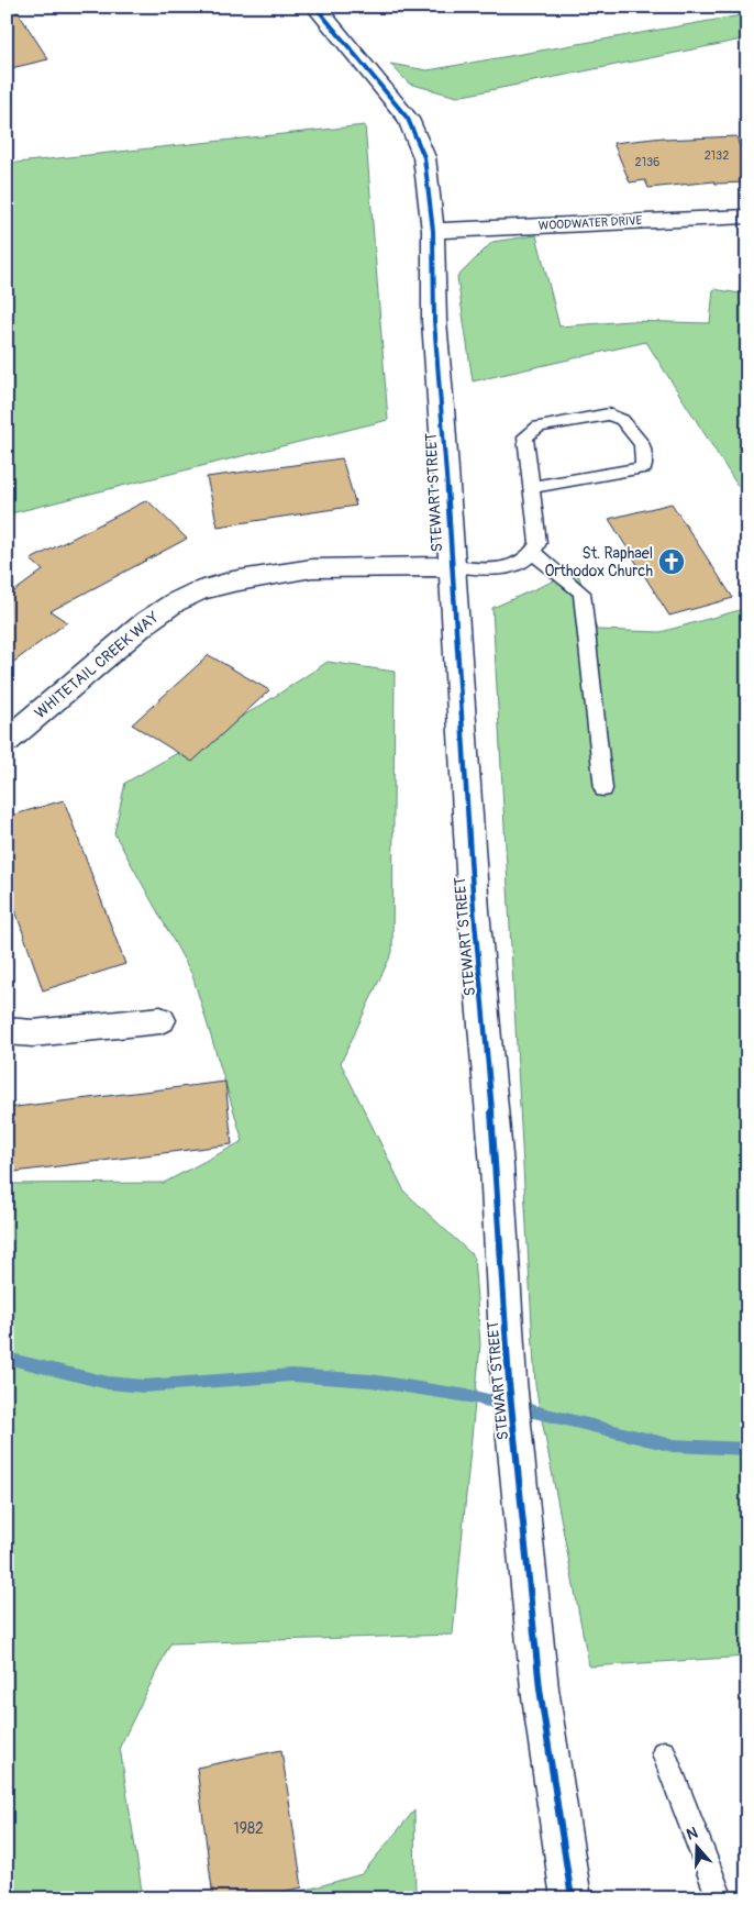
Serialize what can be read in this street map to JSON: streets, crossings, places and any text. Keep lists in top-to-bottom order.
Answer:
{
  "streets": {
    "street": ["WOODWATER DRIVE", "STEWART STREET", "WHITETAIL CREEK WAY"]
  },
  "crossings": [
    ["WOODWATER DRIVE", "STEWART STREET"],
    ["STEWART STREET", "WHITETAIL CREEK WAY"]
  ],
  "places": {
    "church": ["St. Raphael Orthodox Church"]
  },
  "house_numbers": ["2132", "2136", "1982"],
  "north": "top"
}
